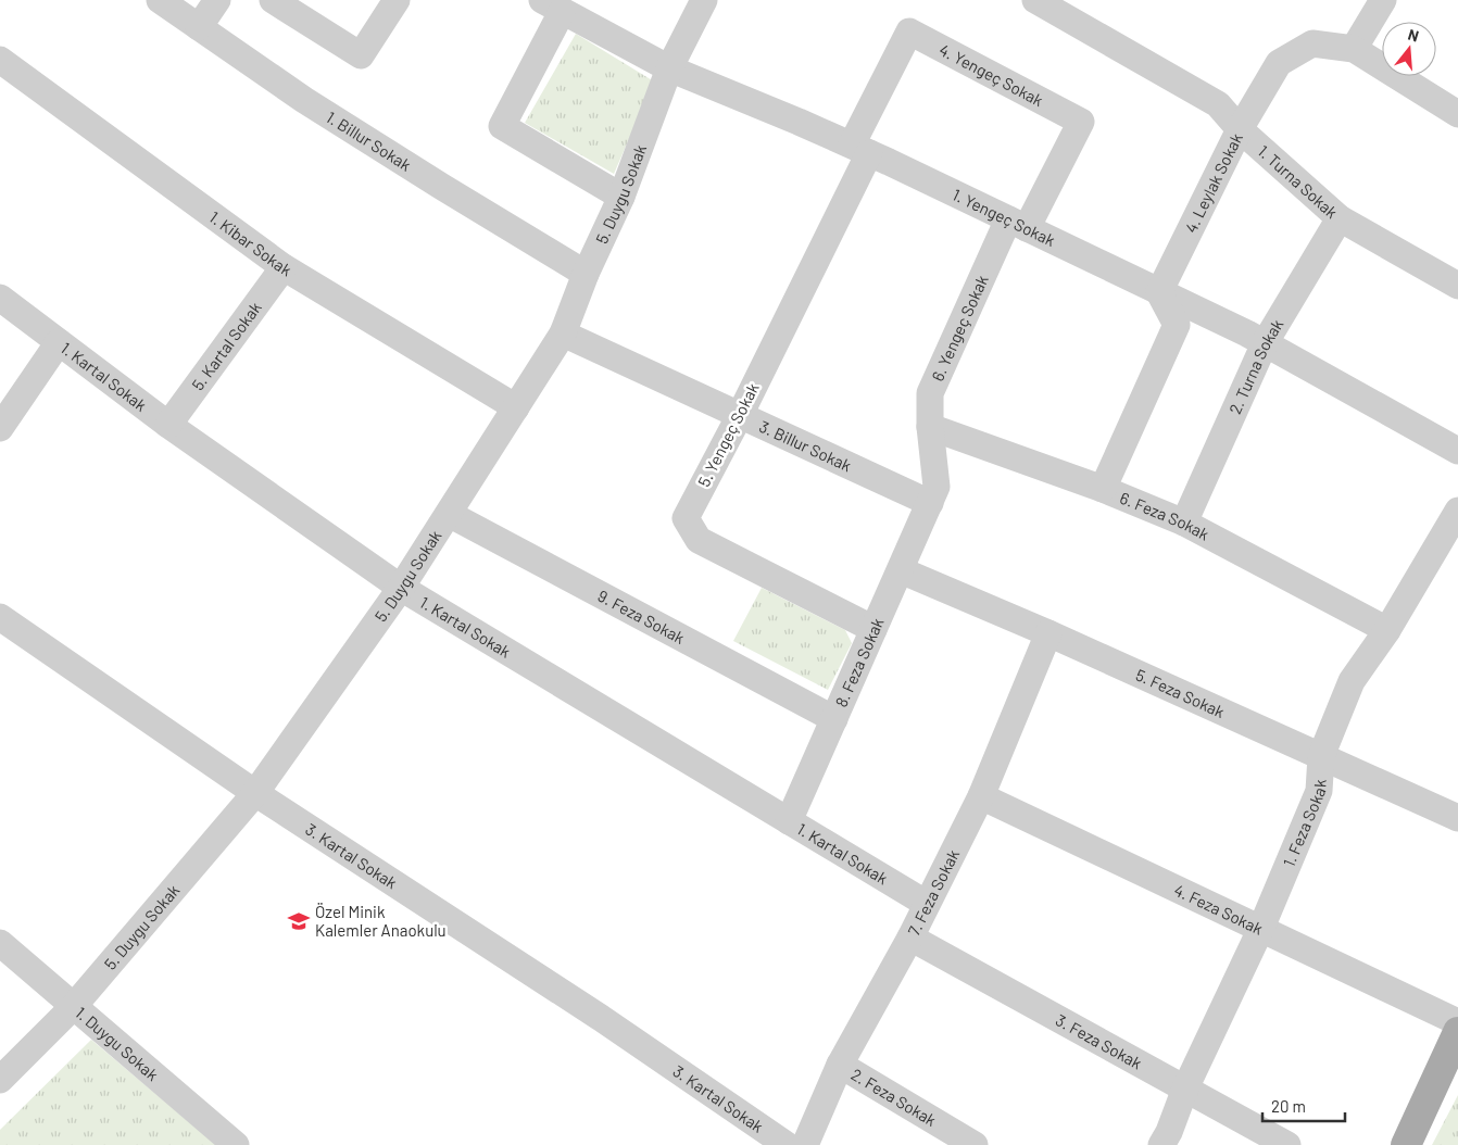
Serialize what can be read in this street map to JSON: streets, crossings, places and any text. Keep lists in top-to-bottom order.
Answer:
{
  "streets": {
    "street": [
      "4. Yengeç Sokak",
      "1. Billur Sokak",
      "1. Turna Sokak",
      "4. Leylak Sokak",
      "5. Duygu Sokak",
      "1. Yengeç Sokak",
      "1. Kibar Sokak",
      "6. Yengeç Sokak",
      "5. Kartal Sokak",
      "2. Turna Sokak",
      "1. Kartal Sokak",
      "5. Yengeç Sokak",
      "3. Billur Sokak",
      "6. Feza Sokak",
      "9. Feza Sokak",
      "8. Feza Sokak",
      "5. Feza Sokak",
      "1. Feza Sokak",
      "3. Kartal Sokak",
      "7. Feza Sokak",
      "4. Feza Sokak",
      "3. Feza Sokak",
      "1. Duygu Sokak",
      "2. Feza Sokak"
    ]
  },
  "crossings": [
    ["4. Yengeç Sokak", "1. Yengeç Sokak"],
    ["4. Yengeç Sokak", "6. Yengeç Sokak"],
    ["4. Yengeç Sokak", "5. Yengeç Sokak"],
    ["1. Billur Sokak", "5. Duygu Sokak"],
    ["1. Turna Sokak", "4. Leylak Sokak"],
    ["1. Turna Sokak", "2. Turna Sokak"],
    ["4. Leylak Sokak", "1. Yengeç Sokak"],
    ["5. Duygu Sokak", "1. Yengeç Sokak"],
    ["5. Duygu Sokak", "1. Kibar Sokak"],
    ["5. Duygu Sokak", "1. Kartal Sokak"],
    ["5. Duygu Sokak", "3. Billur Sokak"],
    ["5. Duygu Sokak", "9. Feza Sokak"],
    ["5. Duygu Sokak", "3. Kartal Sokak"],
    ["5. Duygu Sokak", "1. Duygu Sokak"],
    ["1. Yengeç Sokak", "6. Yengeç Sokak"],
    ["1. Yengeç Sokak", "2. Turna Sokak"],
    ["1. Yengeç Sokak", "5. Yengeç Sokak"],
    ["1. Kibar Sokak", "5. Kartal Sokak"],
    ["6. Yengeç Sokak", "3. Billur Sokak"],
    ["6. Yengeç Sokak", "6. Feza Sokak"],
    ["6. Yengeç Sokak", "8. Feza Sokak"],
    ["5. Kartal Sokak", "1. Kartal Sokak"],
    ["2. Turna Sokak", "6. Feza Sokak"],
    ["1. Kartal Sokak", "8. Feza Sokak"],
    ["1. Kartal Sokak", "7. Feza Sokak"],
    ["5. Yengeç Sokak", "3. Billur Sokak"],
    ["5. Yengeç Sokak", "8. Feza Sokak"],
    ["3. Billur Sokak", "8. Feza Sokak"],
    ["6. Feza Sokak", "1. Feza Sokak"],
    ["9. Feza Sokak", "8. Feza Sokak"],
    ["8. Feza Sokak", "5. Feza Sokak"],
    ["5. Feza Sokak", "1. Feza Sokak"],
    ["5. Feza Sokak", "7. Feza Sokak"],
    ["1. Feza Sokak", "4. Feza Sokak"],
    ["1. Feza Sokak", "3. Feza Sokak"],
    ["7. Feza Sokak", "4. Feza Sokak"],
    ["7. Feza Sokak", "3. Feza Sokak"],
    ["7. Feza Sokak", "2. Feza Sokak"]
  ],
  "places": {
    "school or university": ["Özel Minik Kalemler Anaokulu"]
  },
  "scale_bar": "20 m",
  "north": "top"
}
